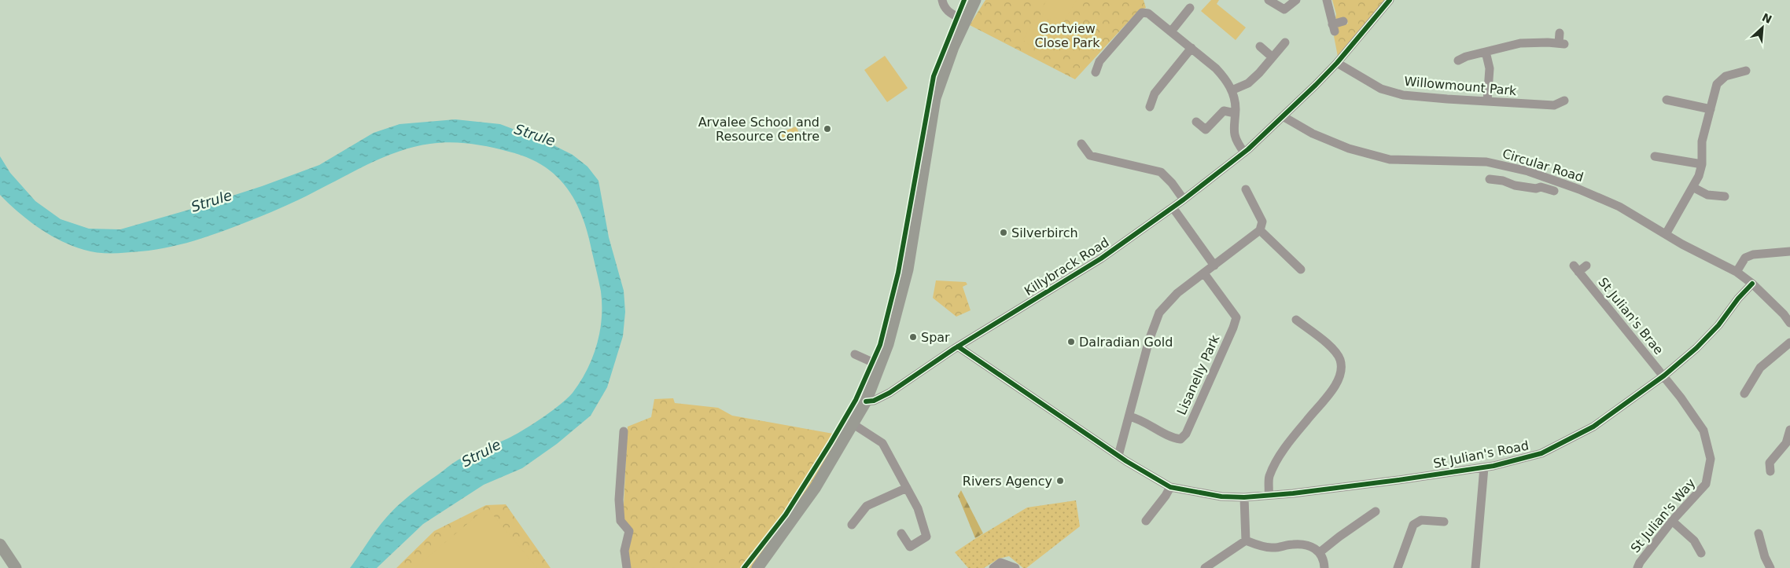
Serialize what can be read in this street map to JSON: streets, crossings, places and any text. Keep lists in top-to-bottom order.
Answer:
{
  "streets": {
    "street": [
      "Willowmount Park",
      "Circular Road",
      "Killybrack Road",
      "St Julian's Brae",
      "Lisanelly Park",
      "St Julian's Road",
      "St Julian's Way"
    ]
  },
  "crossings": [
    ["Willowmount Park", "Killybrack Road"],
    ["Circular Road", "Killybrack Road"],
    ["Circular Road", "St Julian's Road"],
    ["St Julian's Brae", "St Julian's Road"],
    ["St Julian's Brae", "St Julian's Way"],
    ["St Julian's Road", "St Julian's Way"]
  ],
  "water": ["Strule"],
  "parks": ["Gortview Close Park"],
  "places": [
    "Arvalee School and Resource Centre",
    "Silverbirch",
    "Spar",
    "Dalradian Gold",
    "Rivers Agency"
  ],
  "north": "top right"
}
